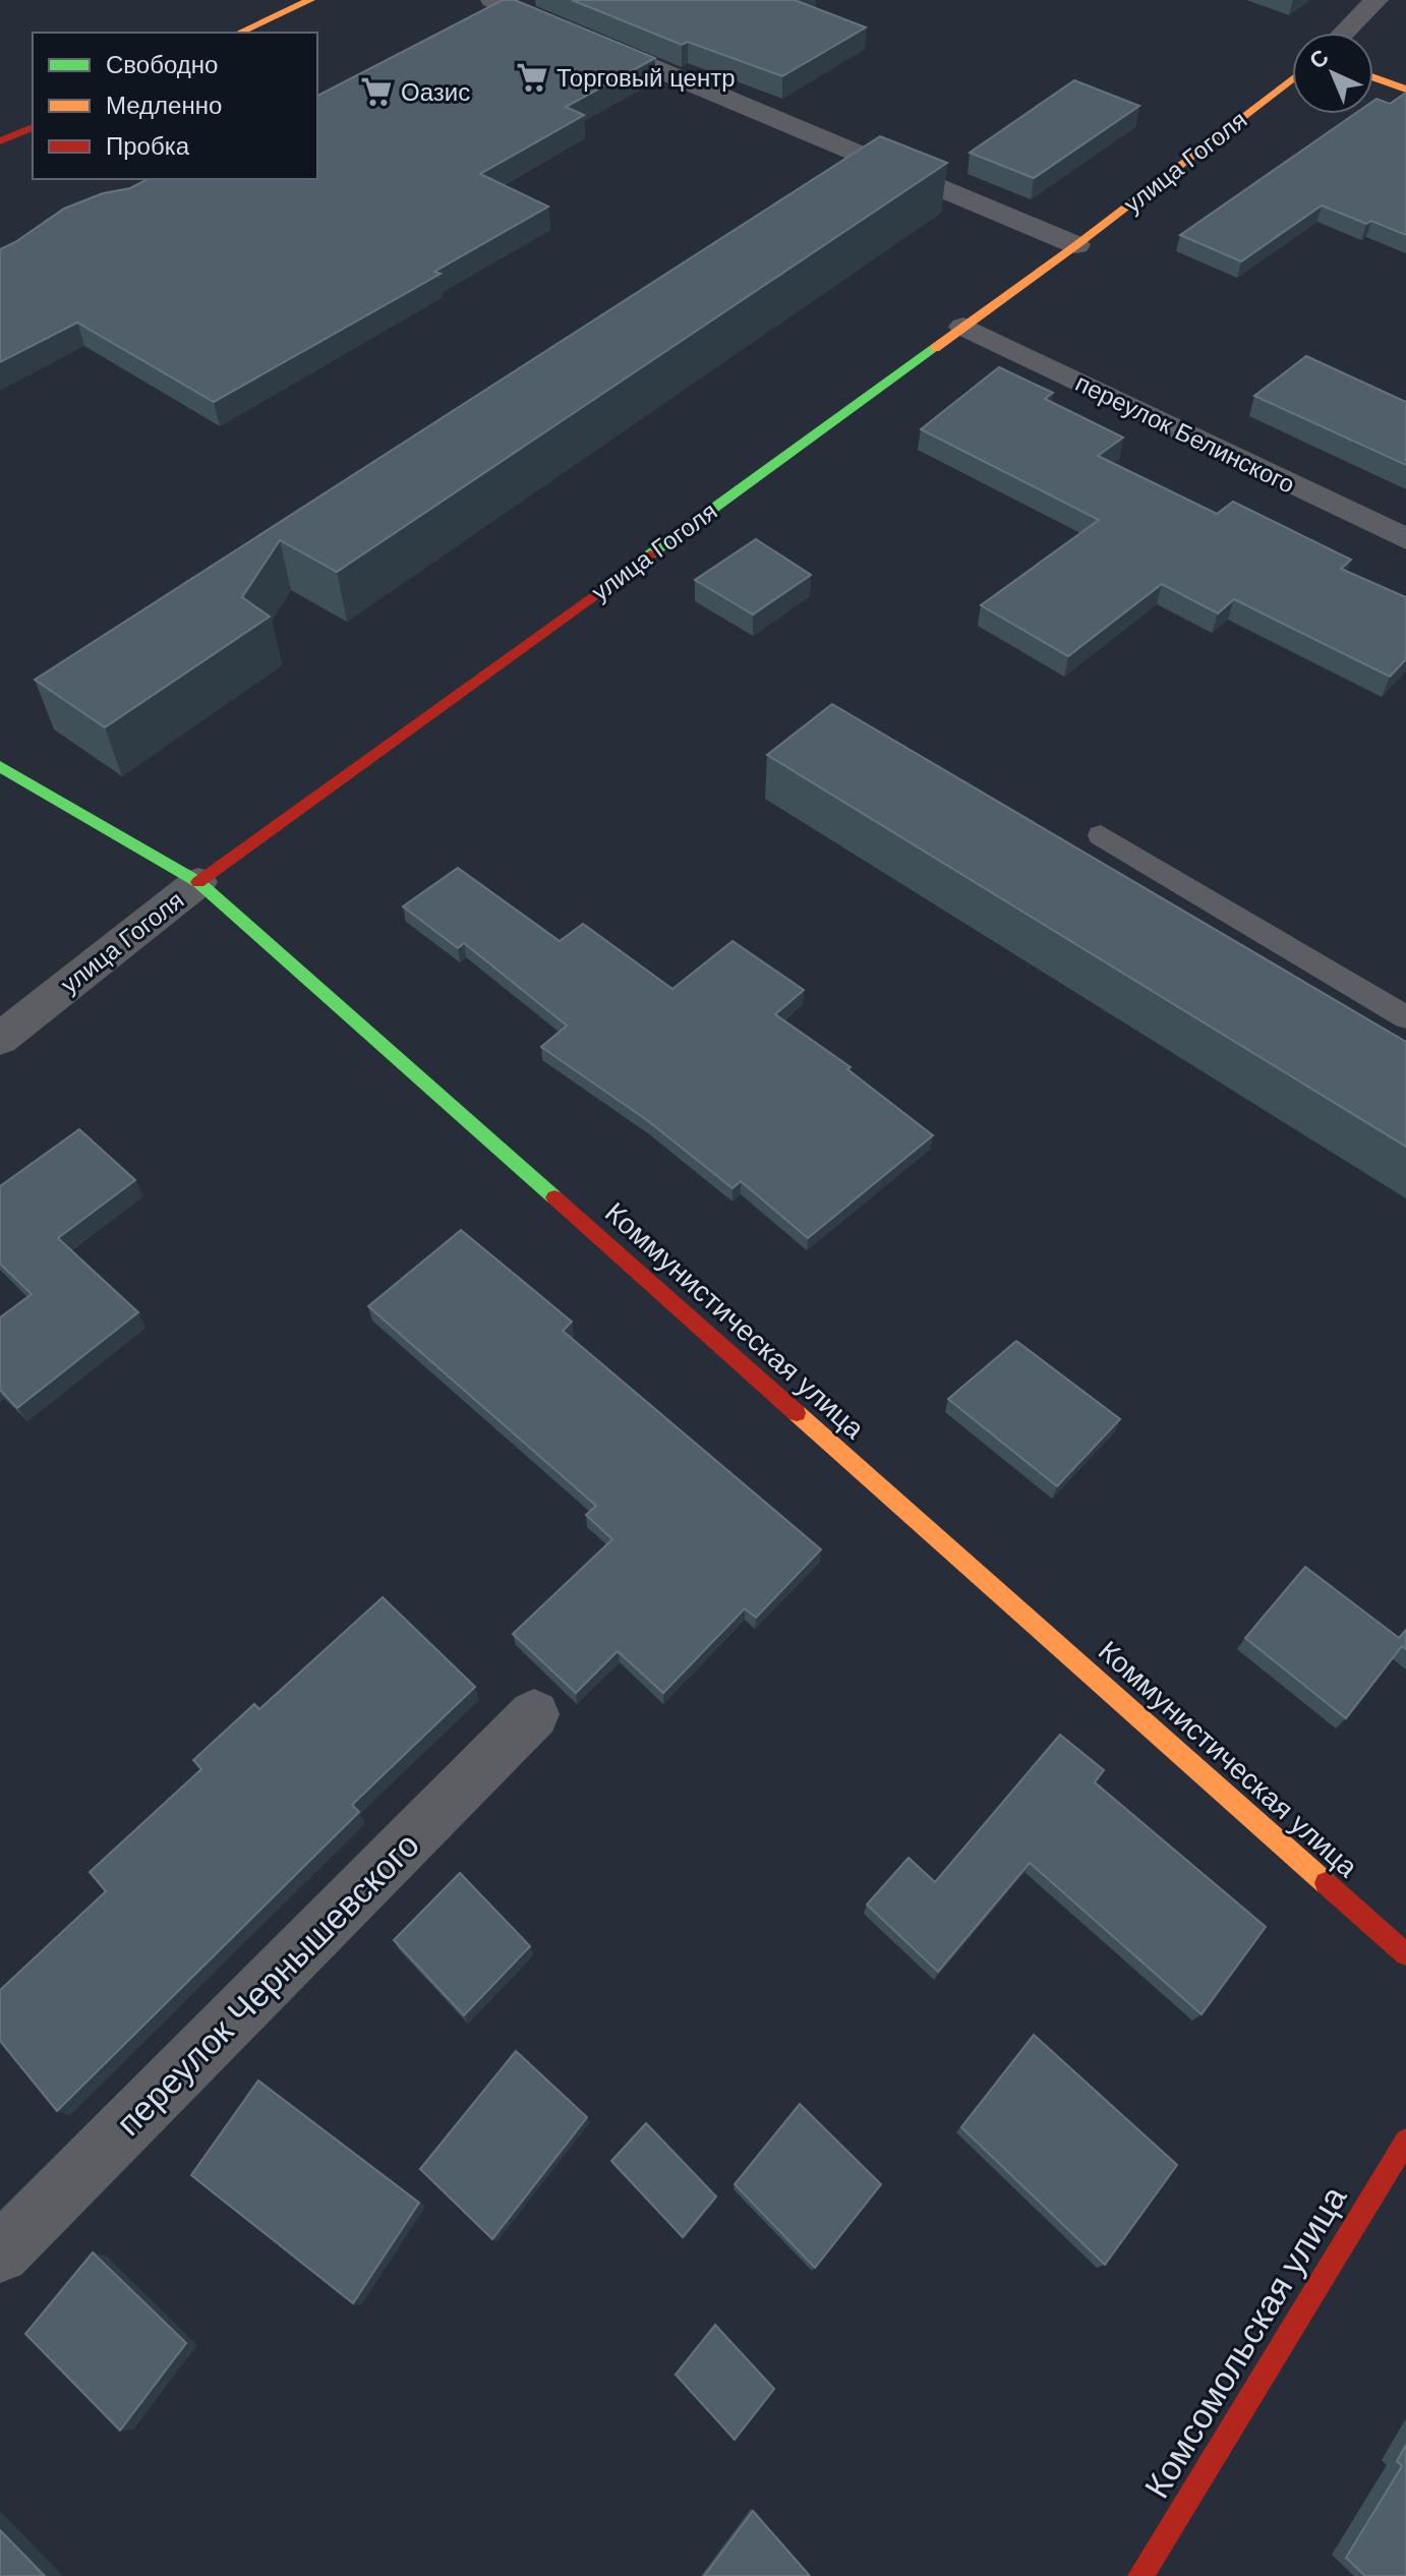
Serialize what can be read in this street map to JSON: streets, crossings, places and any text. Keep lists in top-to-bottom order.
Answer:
{
  "streets": {
    "street": [
      "улица Гоголя",
      "переулок Белинского",
      "Коммунистическая улица",
      "переулок Чернышевского",
      "Комсомольская улица"
    ]
  },
  "crossings": [
    ["улица Гоголя", "переулок Белинского"],
    ["улица Гоголя", "Коммунистическая улица"]
  ],
  "places": {
    "supermarket": ["Торговый центр", "Оазис"]
  },
  "legend": ["Свободно", "Медленно", "Пробка"],
  "north": "top left"
}
